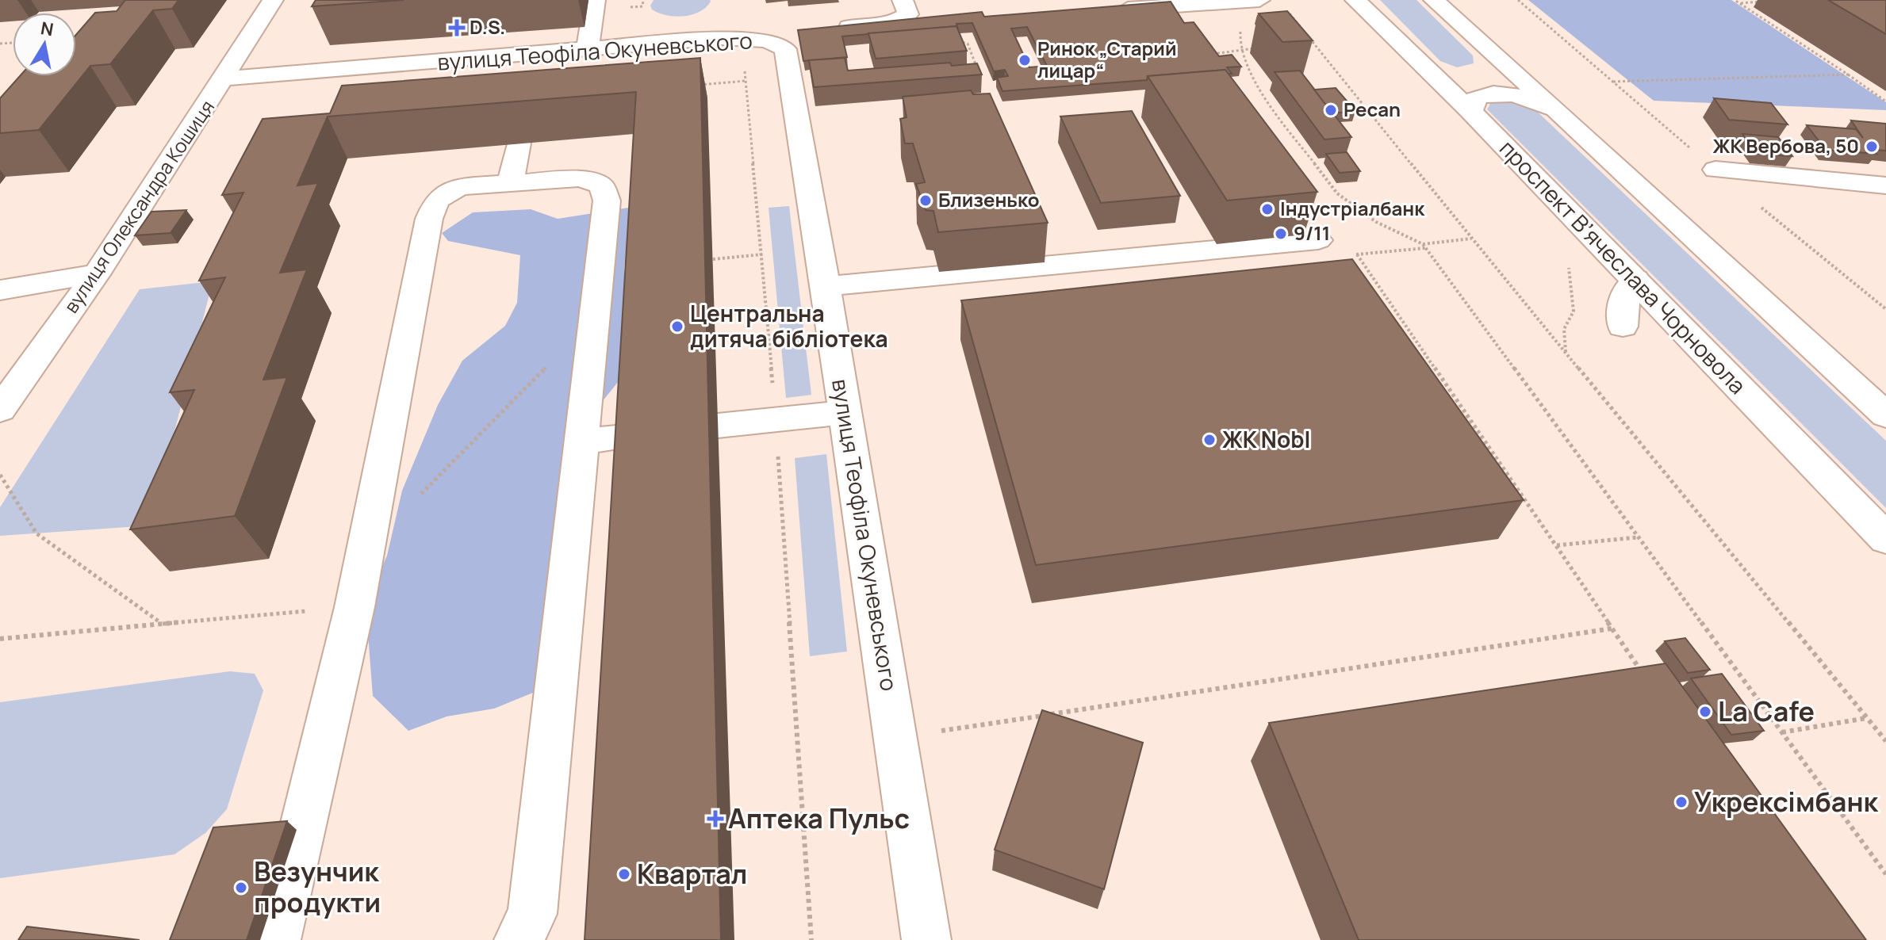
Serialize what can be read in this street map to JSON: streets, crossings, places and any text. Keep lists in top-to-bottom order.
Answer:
{
  "streets": {
    "street": ["вулиця Теофіла Окуневського", "вулиця Олександра Кошиця", "проспект Вʼячеслава Чорновола"]
  },
  "crossings": [
    ["вулиця Теофіла Окуневського", "вулиця Олександра Кошиця"]
  ],
  "places": {
    "health": ["D.S.", "Аптека Пульс"],
    "other": [
      "Ринок „Старий лицар“",
      "Pecan",
      "ЖК Вербова, 50",
      "Близенько",
      "Індустріалбанк",
      "9/11",
      "Центральна дитяча бібліотека",
      "ЖК Nobl",
      "La Cafe",
      "Укрексімбанк",
      "Квартал",
      "Везунчик продукти"
    ]
  },
  "north": "top"
}
